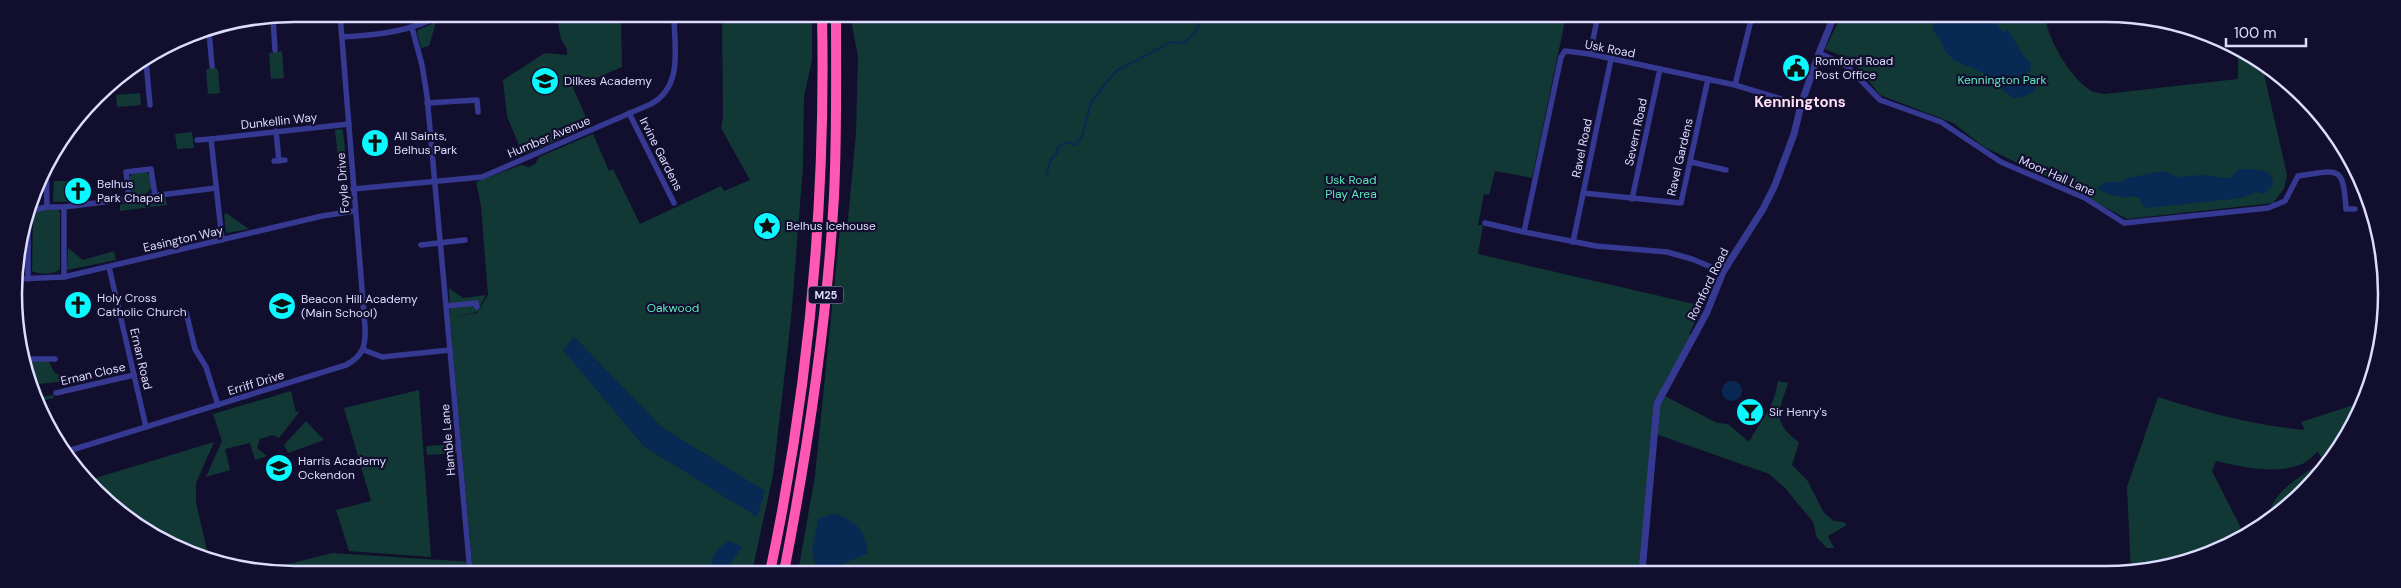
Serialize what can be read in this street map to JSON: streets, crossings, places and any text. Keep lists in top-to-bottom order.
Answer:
{
  "streets": {
    "highway": ["M25"],
    "street": [
      "Usk Road",
      "Dunkellin Way",
      "Severn Road",
      "Humber Avenue",
      "Ravel Road",
      "Irvine Gardens",
      "Ravel Gardens",
      "Moor Hall Lane",
      "Foyle Drive",
      "Easington Way",
      "Romford Road",
      "Ernan Road",
      "Ernan Close",
      "Erriff Drive",
      "Hamble Lane"
    ]
  },
  "crossings": [
    ["Usk Road", "Severn Road"],
    ["Usk Road", "Ravel Road"],
    ["Usk Road", "Ravel Gardens"],
    ["Usk Road", "Romford Road"],
    ["Dunkellin Way", "Foyle Drive"],
    ["Severn Road", "Ravel Gardens"],
    ["Humber Avenue", "Irvine Gardens"],
    ["Humber Avenue", "Foyle Drive"],
    ["Humber Avenue", "Hamble Lane"],
    ["Ravel Road", "Ravel Gardens"],
    ["Moor Hall Lane", "Romford Road"],
    ["Foyle Drive", "Easington Way"],
    ["Foyle Drive", "Erriff Drive"],
    ["Easington Way", "Ernan Road"],
    ["Ernan Road", "Ernan Close"],
    ["Ernan Road", "Erriff Drive"]
  ],
  "districts": ["Kenningtons"],
  "parks": ["Kennington Park", "Usk Road Play Area", "Oakwood"],
  "places": {
    "public building": ["Romford Road Post Office"],
    "school or university": ["Dilkes Academy", "Beacon Hill Academy (Main School)", "Harris Academy Ockendon"],
    "church": ["All Saints, Belhus Park", "Belhus Park Chapel", "Holy Cross Catholic Church"],
    "place": ["Belhus Icehouse"],
    "bar": ["Sir Henry's"]
  },
  "scale_bar": "100 m"
}
